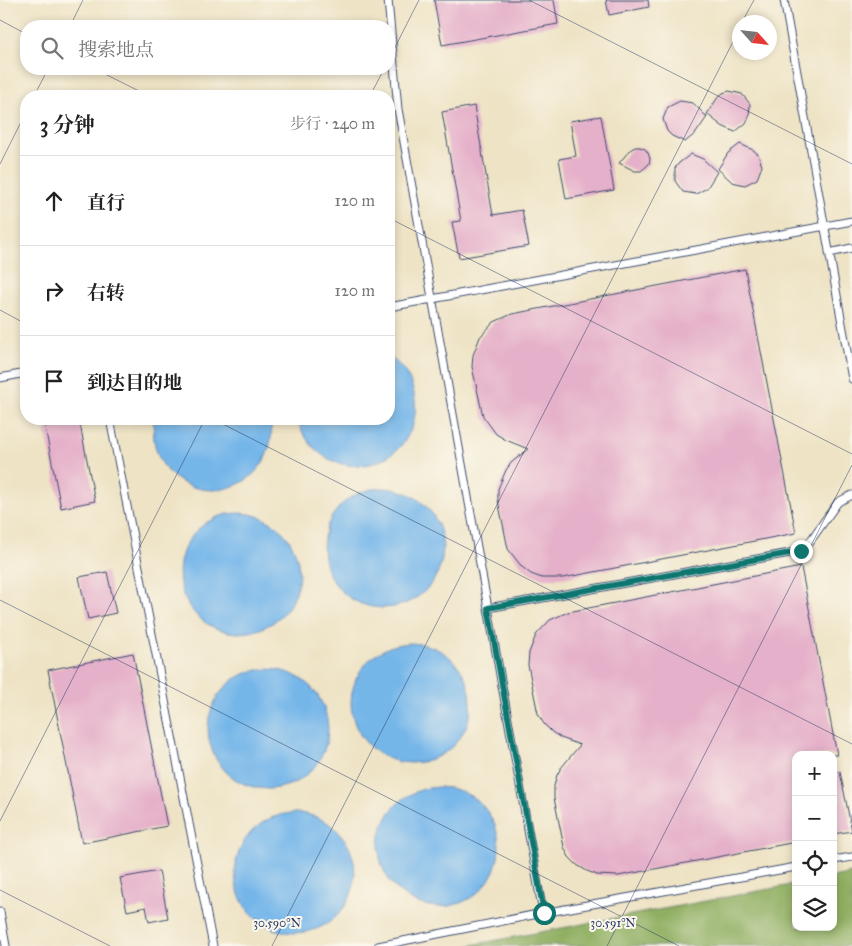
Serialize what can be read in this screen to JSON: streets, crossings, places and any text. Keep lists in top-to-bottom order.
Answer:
{
  "north": "bottom right",
  "page": {
    "search": "搜索地点",
    "heading": ["3 分钟", "步行 · 240 m"],
    "list": [
      ["直行", "120 m"],
      ["右转", "120 m"],
      "到达目的地"
    ],
    "map_buttons": ["+", "−"]
  },
  "coordinates": ["30.590°N", "30.591°N"]
}
